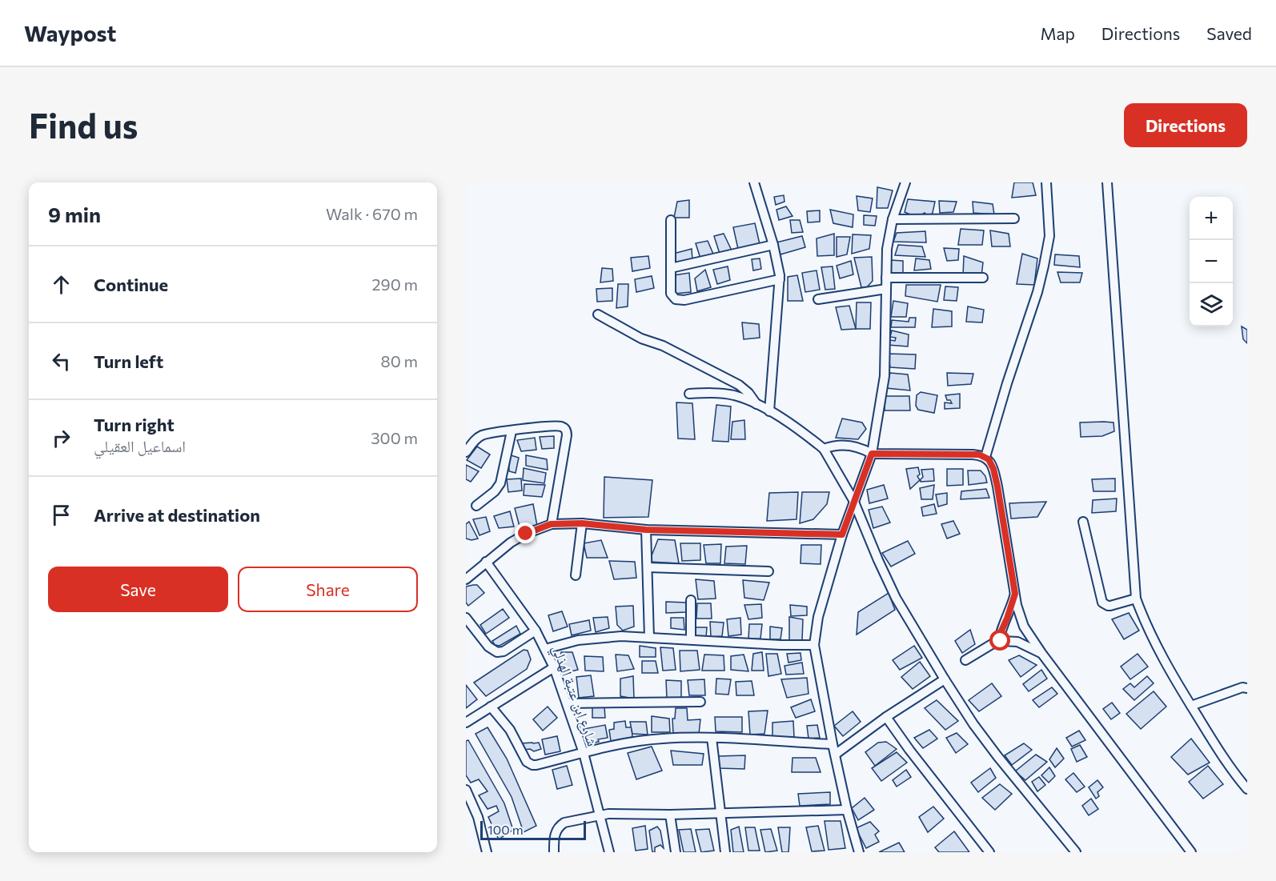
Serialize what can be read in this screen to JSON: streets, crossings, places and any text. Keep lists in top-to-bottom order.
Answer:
{
  "streets": {
    "street": ["شارع ابن عتبة الهذلي"]
  },
  "scale_bar": "100 m",
  "page": {
    "header": "Waypost",
    "nav": ["Map", "Directions", "Saved"],
    "buttons": [
      "Directions",
      ["Save", "Share"]
    ],
    "title": "Find us",
    "heading": ["9 min", "Walk · 670 m"],
    "map_buttons": ["+", "−"],
    "list": [
      ["Continue", "290 m"],
      ["Turn left", "80 m"],
      ["Turn right", "اسماعيل العقيلي", "300 m"],
      "Arrive at destination"
    ],
    "scale": "100 m"
  }
}
